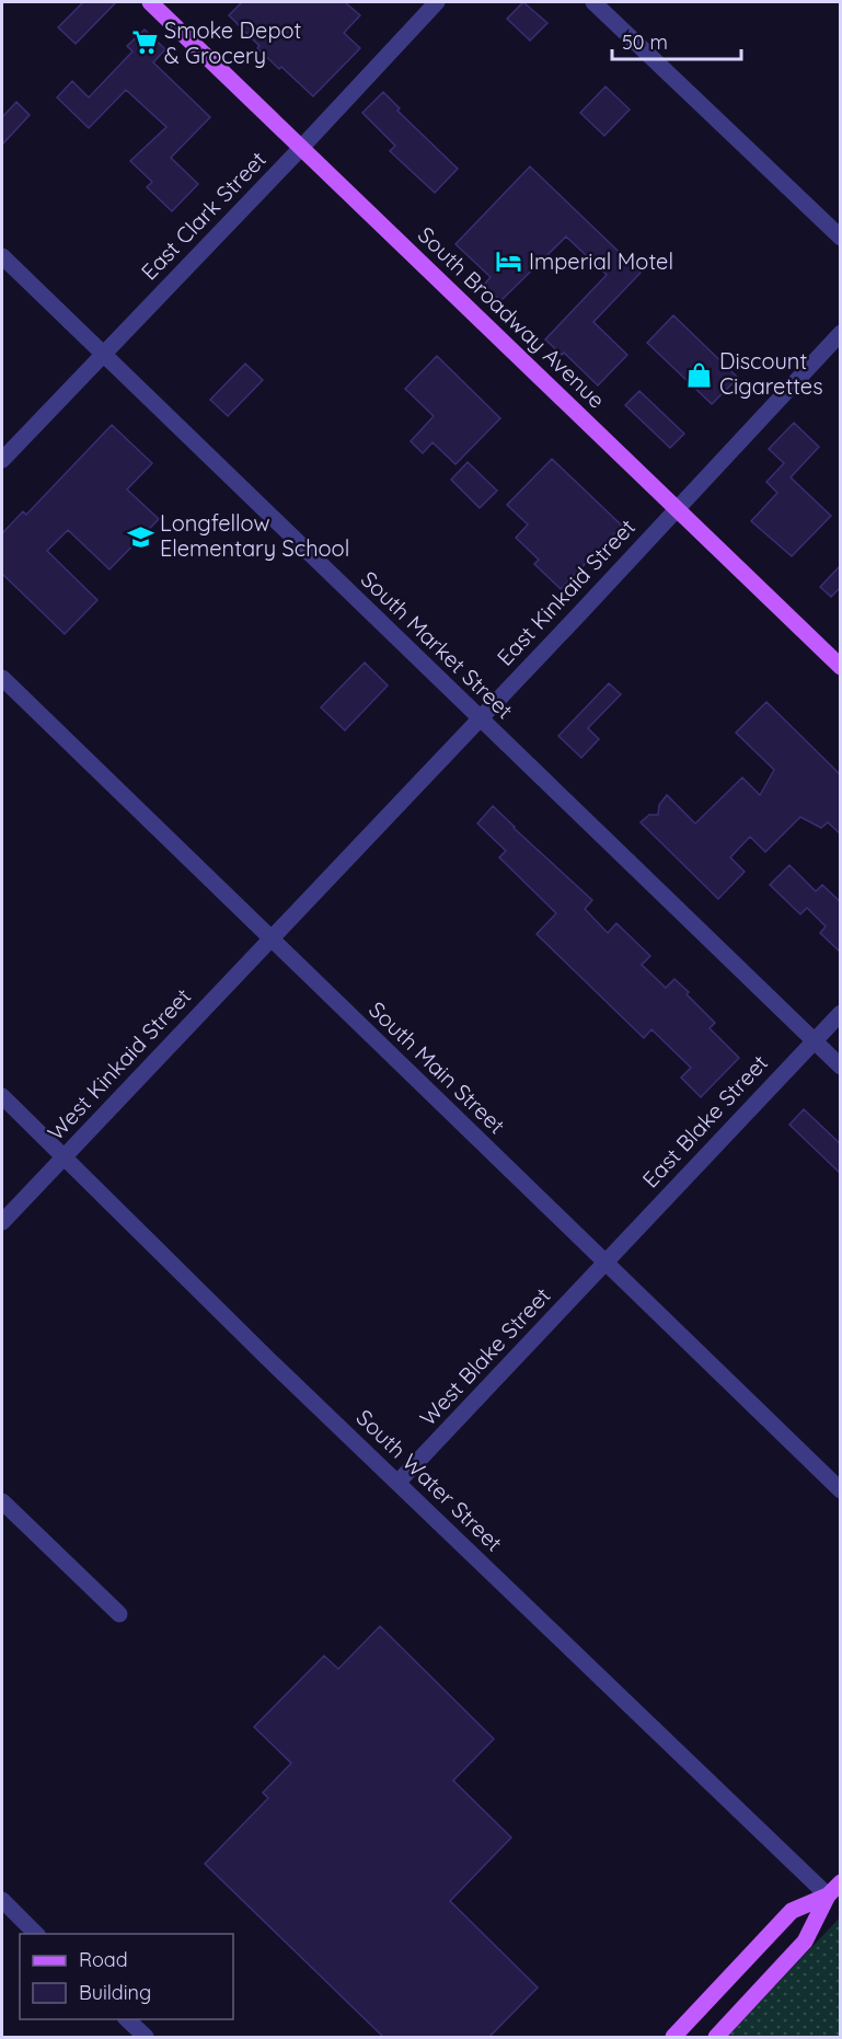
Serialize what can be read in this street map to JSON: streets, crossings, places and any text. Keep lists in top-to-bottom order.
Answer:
{
  "streets": {
    "main road": ["South Broadway Avenue"],
    "street": [
      "East Clark Street",
      "East Kinkaid Street",
      "South Market Street",
      "West Kinkaid Street",
      "South Main Street",
      "East Blake Street",
      "West Blake Street",
      "South Water Street"
    ]
  },
  "crossings": [
    ["East Clark Street", "South Broadway Avenue"],
    ["East Clark Street", "South Market Street"],
    ["South Broadway Avenue", "East Kinkaid Street"],
    ["East Kinkaid Street", "South Market Street"],
    ["East Kinkaid Street", "West Kinkaid Street"],
    ["East Kinkaid Street", "South Main Street"],
    ["South Market Street", "East Blake Street"],
    ["West Kinkaid Street", "South Main Street"],
    ["West Kinkaid Street", "South Water Street"],
    ["South Main Street", "East Blake Street"],
    ["South Main Street", "West Blake Street"],
    ["East Blake Street", "West Blake Street"],
    ["West Blake Street", "South Water Street"]
  ],
  "places": {
    "supermarket": ["Smoke Depot & Grocery"],
    "hotel": ["Imperial Motel"],
    "shop": ["Discount Cigarettes"],
    "school or university": ["Longfellow Elementary School"]
  },
  "legend": ["Road", "Building"],
  "scale_bar": "50 m"
}
